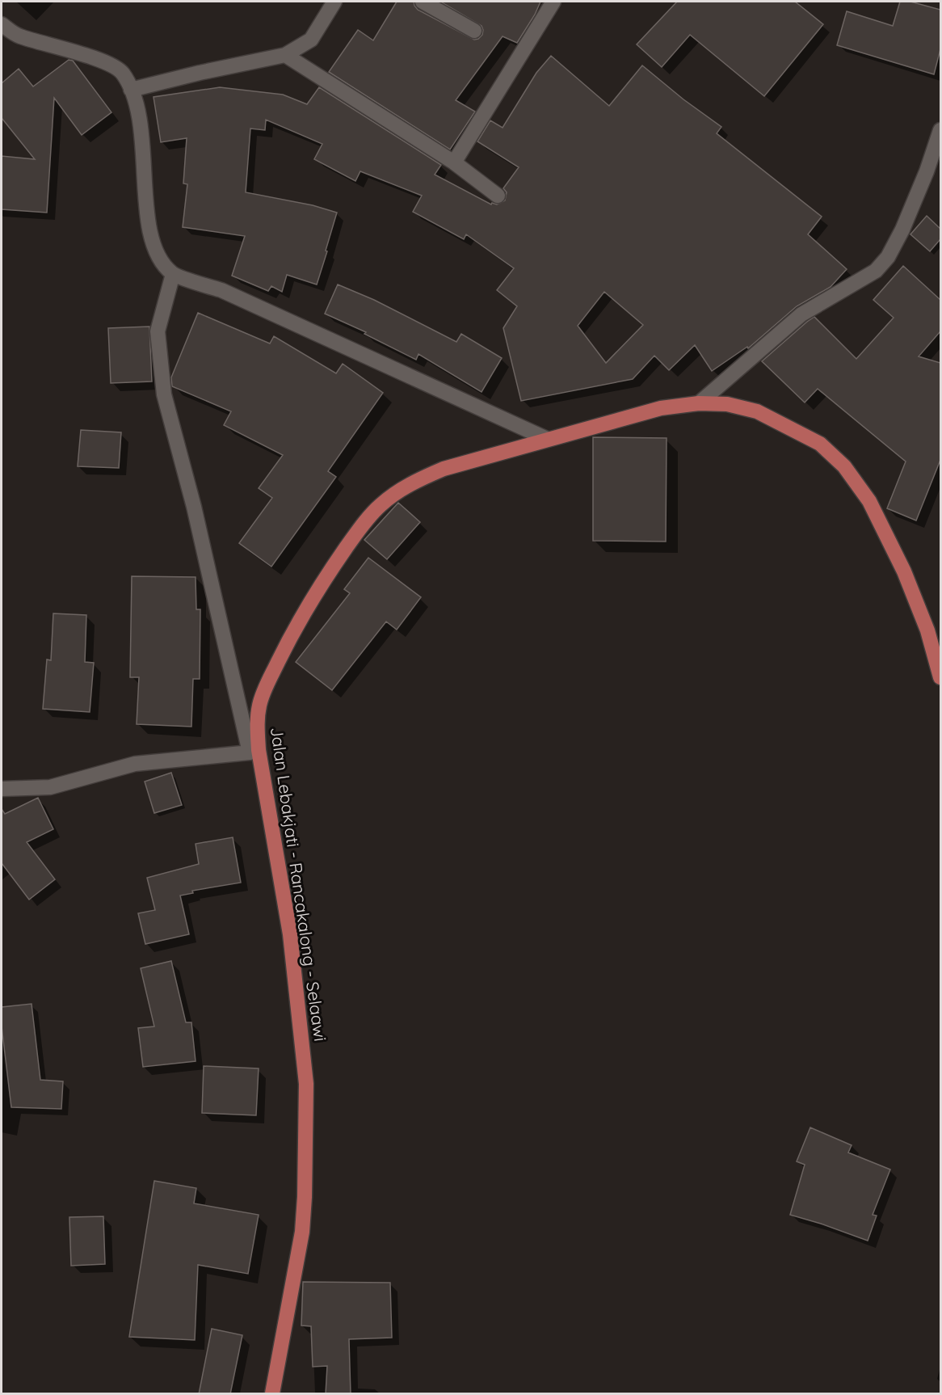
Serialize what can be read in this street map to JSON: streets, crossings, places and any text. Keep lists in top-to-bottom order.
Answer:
{
  "streets": {
    "main road": ["Jalan Lebakjati - Rancakalong - Selaawi"]
  }
}
